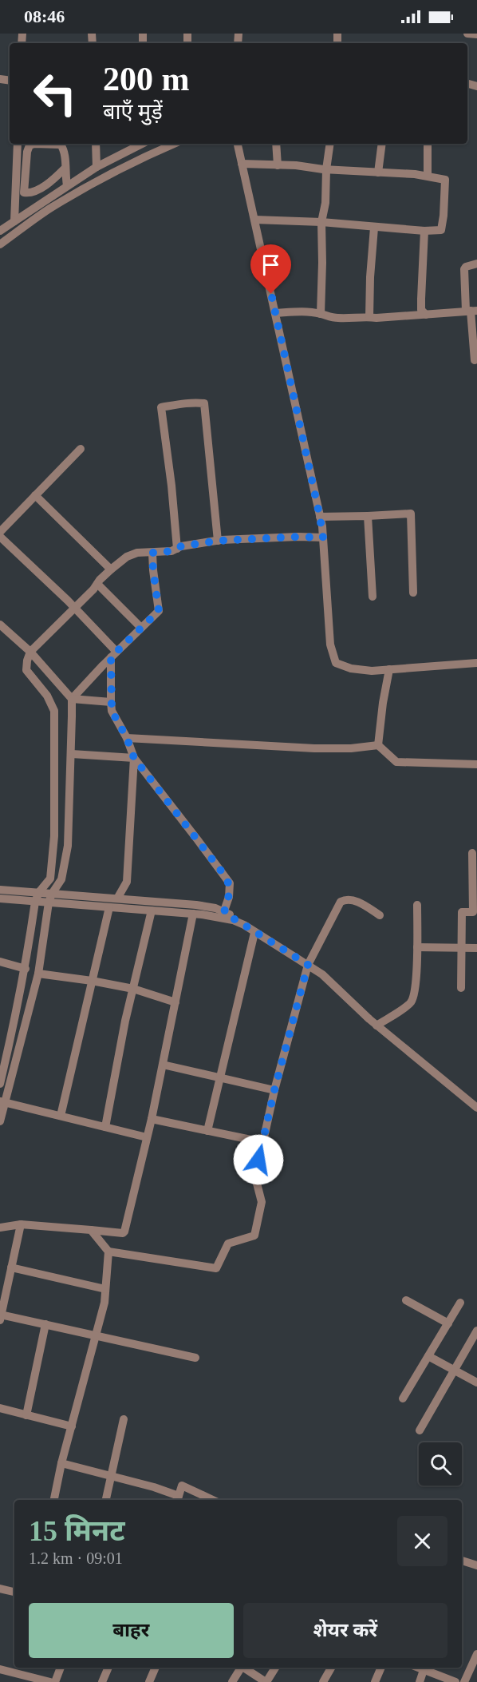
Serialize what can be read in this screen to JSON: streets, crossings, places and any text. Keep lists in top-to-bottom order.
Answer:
{
  "page": {
    "status": "08:46",
    "turn": ["200 m", "बाएँ मुड़ें"],
    "heading": ["15 मिनट", "1.2 km · 09:01"],
    "buttons": ["बाहर", "शेयर करें"]
  }
}
